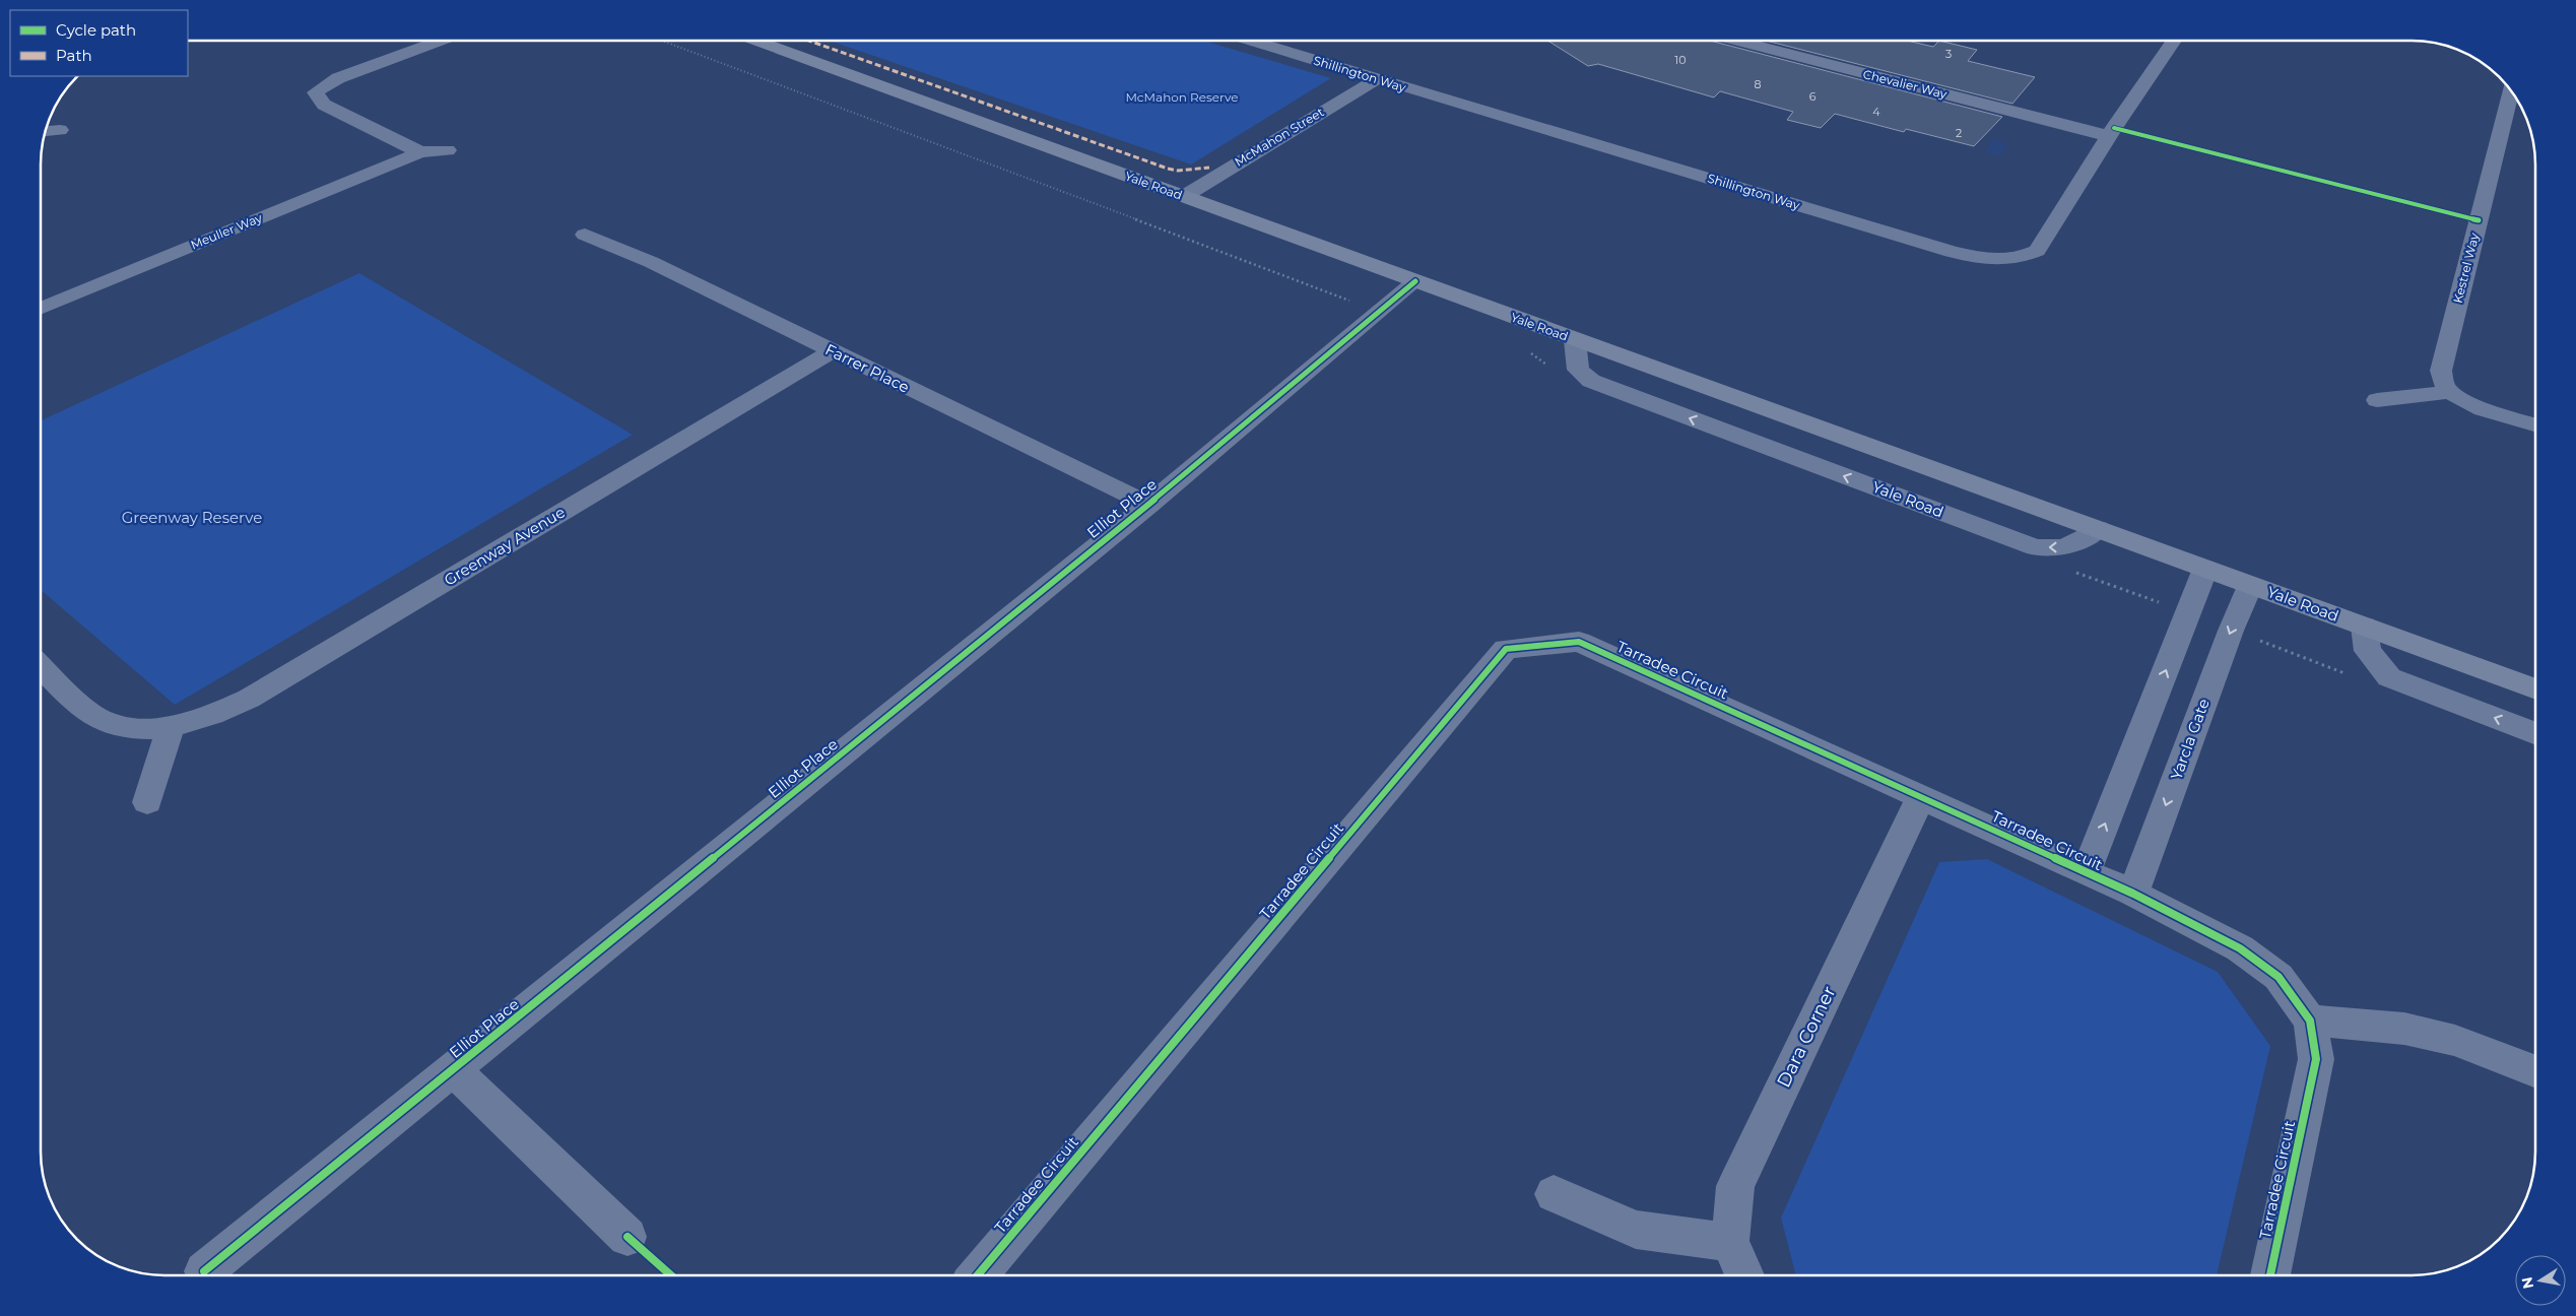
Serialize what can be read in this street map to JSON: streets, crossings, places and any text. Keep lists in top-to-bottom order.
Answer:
{
  "streets": {
    "main road": ["Yale Road"],
    "street": [
      "Shillington Way",
      "Chevalier Way",
      "McMahon Street",
      "Meuller Way",
      "Kestrel Way",
      "Farrer Place",
      "Elliot Place",
      "Greenway Avenue",
      "Tarradee Circuit",
      "Yarcla Gate",
      "Dara Corner"
    ]
  },
  "crossings": [
    ["Shillington Way", "Chevalier Way"],
    ["Shillington Way", "McMahon Street"],
    ["McMahon Street", "Yale Road"],
    ["Yale Road", "Elliot Place"],
    ["Yale Road", "Yarcla Gate"],
    ["Farrer Place", "Elliot Place"],
    ["Farrer Place", "Greenway Avenue"],
    ["Tarradee Circuit", "Yarcla Gate"],
    ["Tarradee Circuit", "Dara Corner"]
  ],
  "parks": ["McMahon Reserve", "Greenway Reserve"],
  "house_numbers": [
    "3",
    "10",
    "8",
    "6",
    "4",
    "2"
  ],
  "legend": ["Cycle path", "Path"],
  "north": "left"
}
